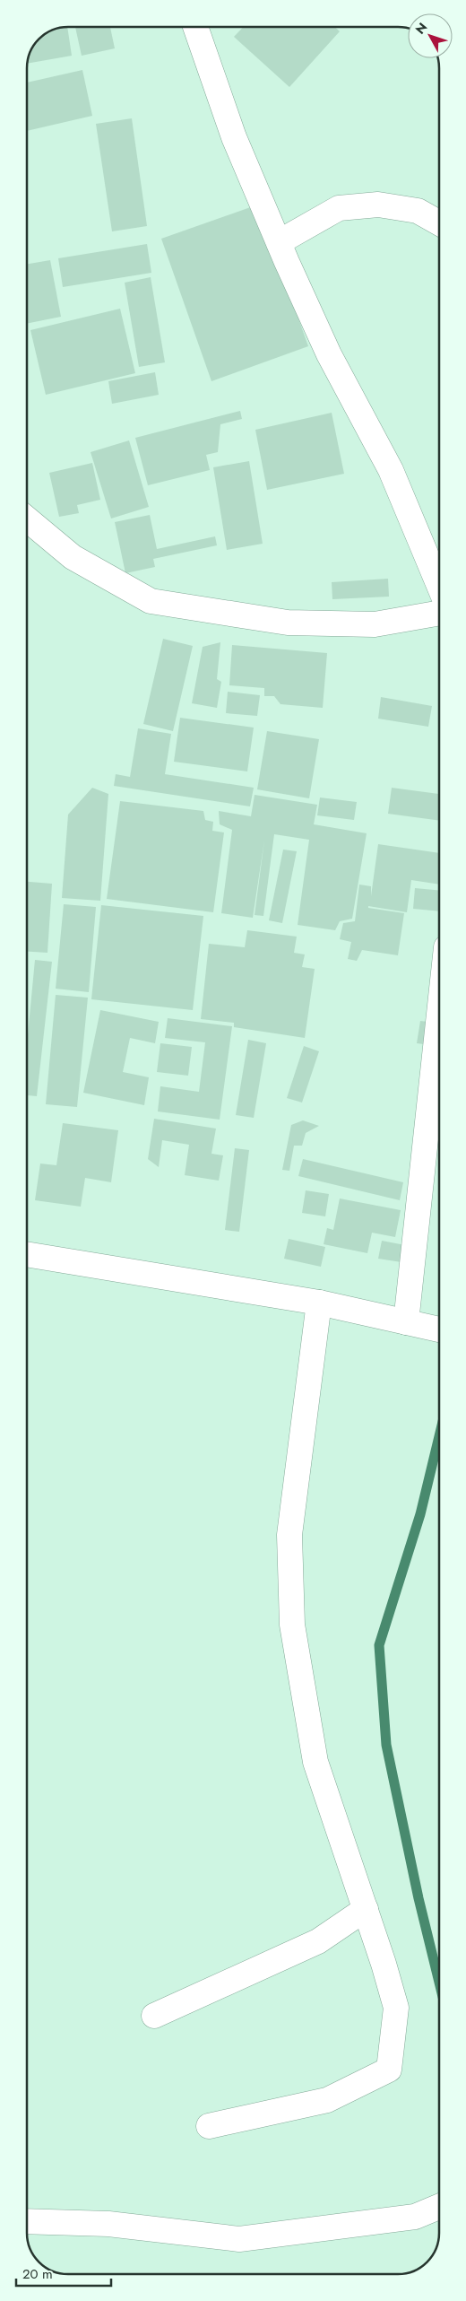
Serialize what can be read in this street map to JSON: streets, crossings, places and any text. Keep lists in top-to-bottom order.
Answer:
{
  "scale_bar": "20 m",
  "north": "top left"
}
